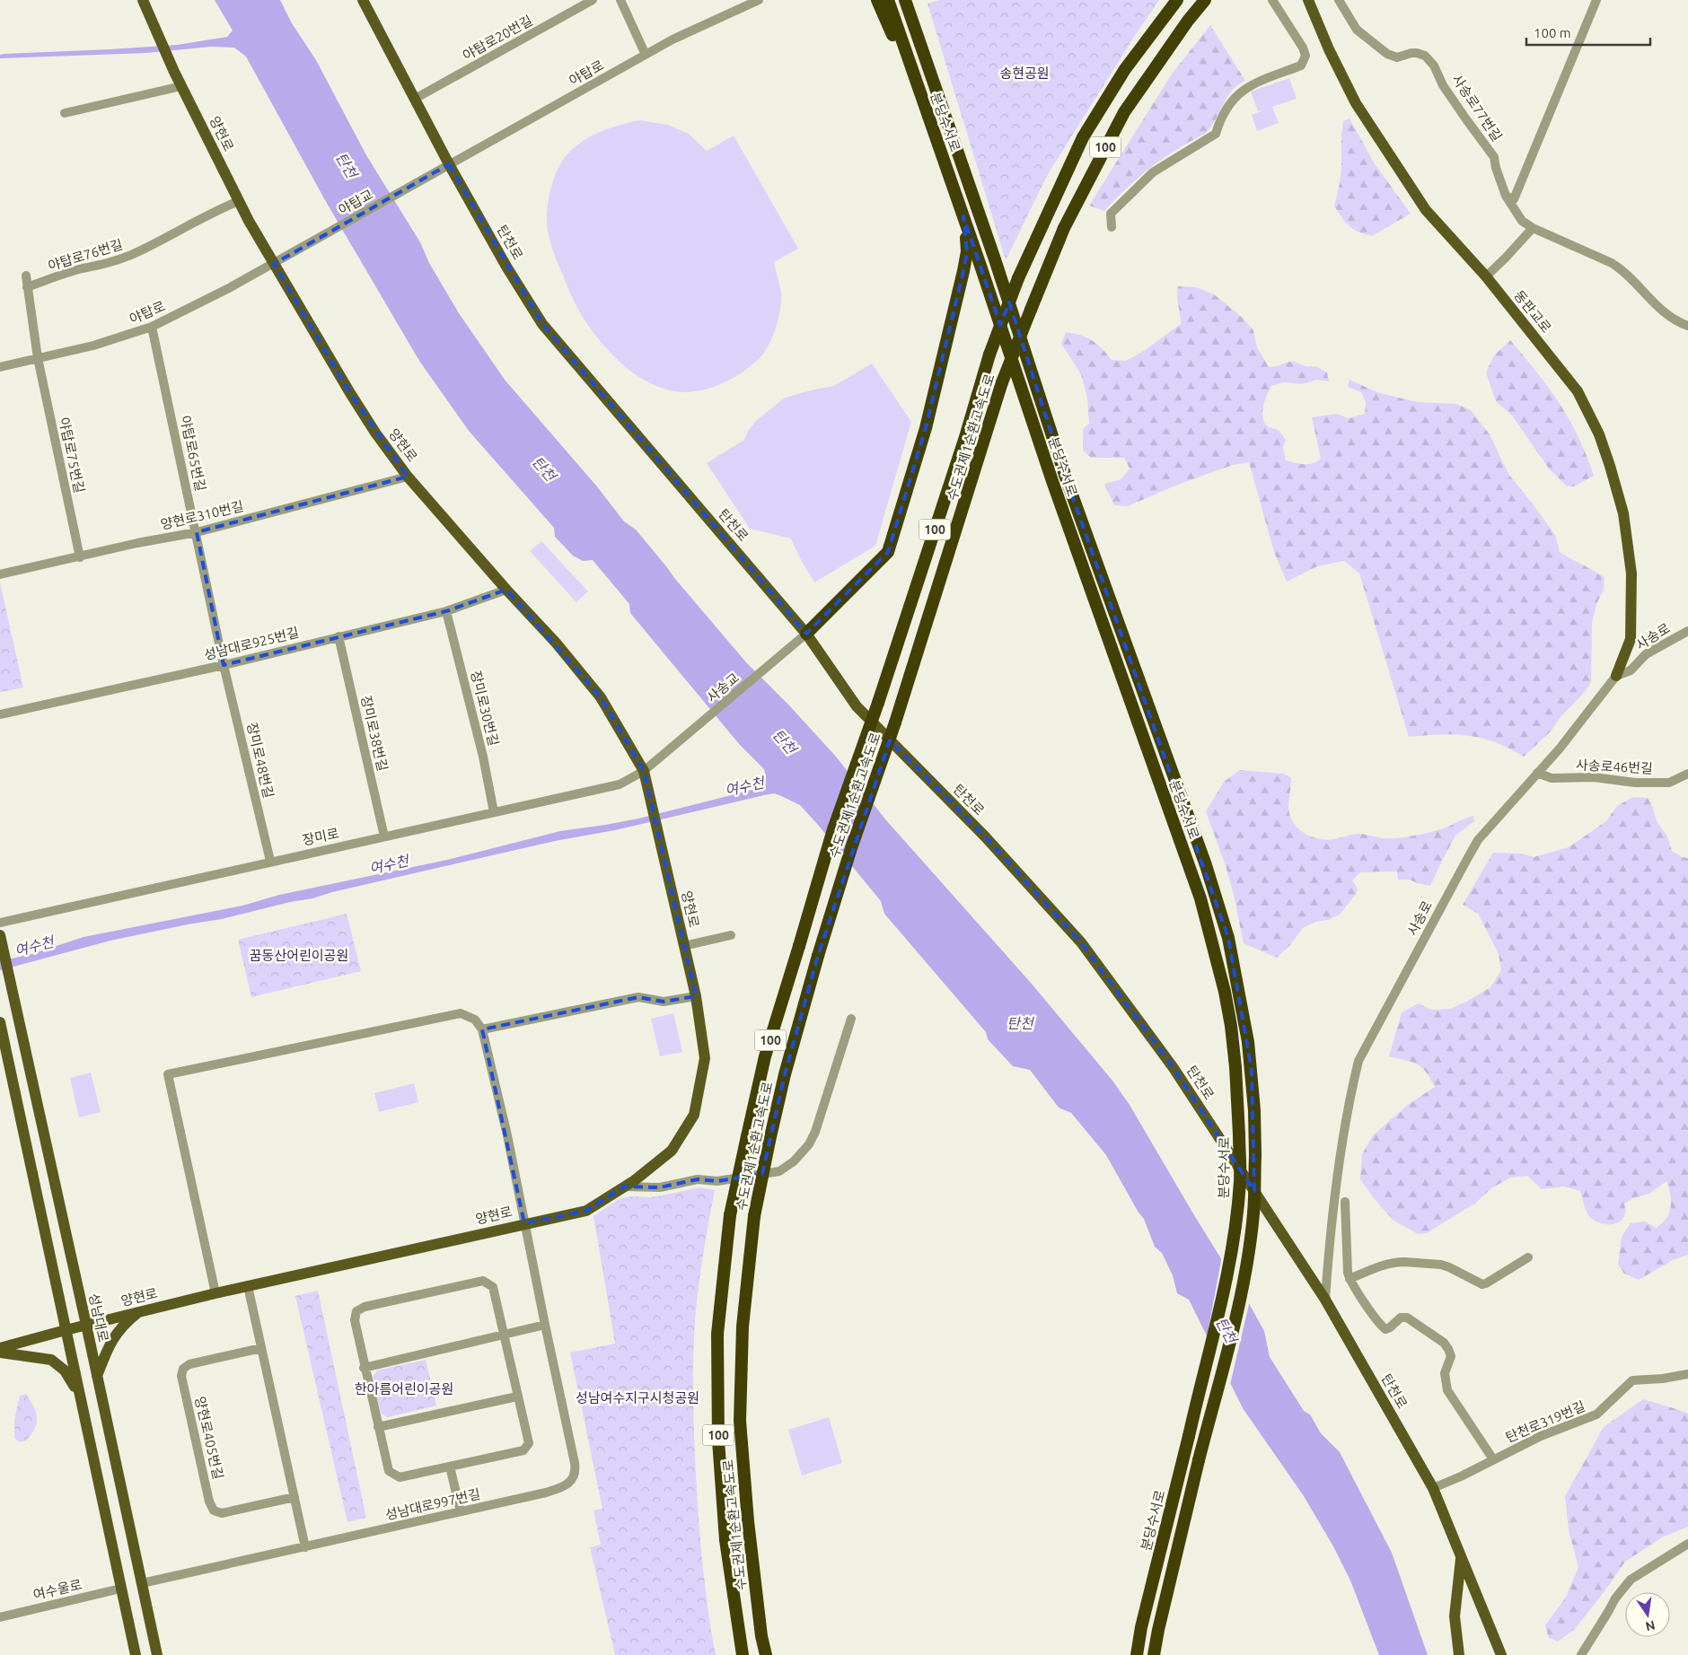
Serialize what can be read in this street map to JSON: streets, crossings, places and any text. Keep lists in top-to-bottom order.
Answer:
{
  "streets": {
    "highway": ["분당수서로", "100", "수도권제1순환고속도로"],
    "main road": [
      "양현로",
      "탄천로",
      "동판교로",
      "성남대로"
    ],
    "street": [
      "야탑로20번길",
      "야탑로",
      "사송로77번길",
      "야탑교",
      "야탑로76번길",
      "야탑로65번길",
      "야탑로75번길",
      "양현로310번길",
      "사송로",
      "성남대로925번길",
      "사송교",
      "장미로30번길",
      "장미로38번길",
      "장미로48번길",
      "사송로46번길",
      "장미로",
      "탄천로319번길",
      "양현로405번길",
      "성남대로997번길",
      "여수울로"
    ]
  },
  "crossings": [
    ["야탑로20번길", "탄천로"],
    ["야탑로", "양현로"],
    ["야탑로", "야탑교"],
    ["야탑로", "탄천로"],
    ["야탑로", "야탑로65번길"],
    ["야탑로", "야탑로75번길"],
    ["양현로", "야탑로76번길"],
    ["양현로", "양현로310번길"],
    ["양현로", "성남대로925번길"],
    ["양현로", "사송교"],
    ["양현로", "장미로"],
    ["양현로", "성남대로"],
    ["양현로", "성남대로997번길"],
    ["탄천로", "사송로"],
    ["탄천로", "사송교"],
    ["탄천로", "탄천로319번길"],
    ["동판교로", "사송로"],
    ["야탑로65번길", "양현로310번길"],
    ["야탑로65번길", "성남대로925번길"],
    ["야탑로65번길", "장미로48번길"],
    ["야탑로75번길", "양현로310번길"],
    ["사송로", "사송로46번길"],
    ["성남대로925번길", "장미로30번길"],
    ["성남대로925번길", "장미로38번길"],
    ["성남대로925번길", "장미로48번길"],
    ["사송교", "장미로"],
    ["장미로30번길", "장미로"],
    ["장미로38번길", "장미로"],
    ["장미로48번길", "장미로"],
    ["성남대로", "성남대로997번길"]
  ],
  "water": ["탄천", "여수천"],
  "parks": [
    "송현공원",
    "꿈동산어린이공원",
    "한아름어린이공원",
    "성남여수지구시청공원"
  ],
  "scale_bar": "100 m",
  "north": "bottom"
}
